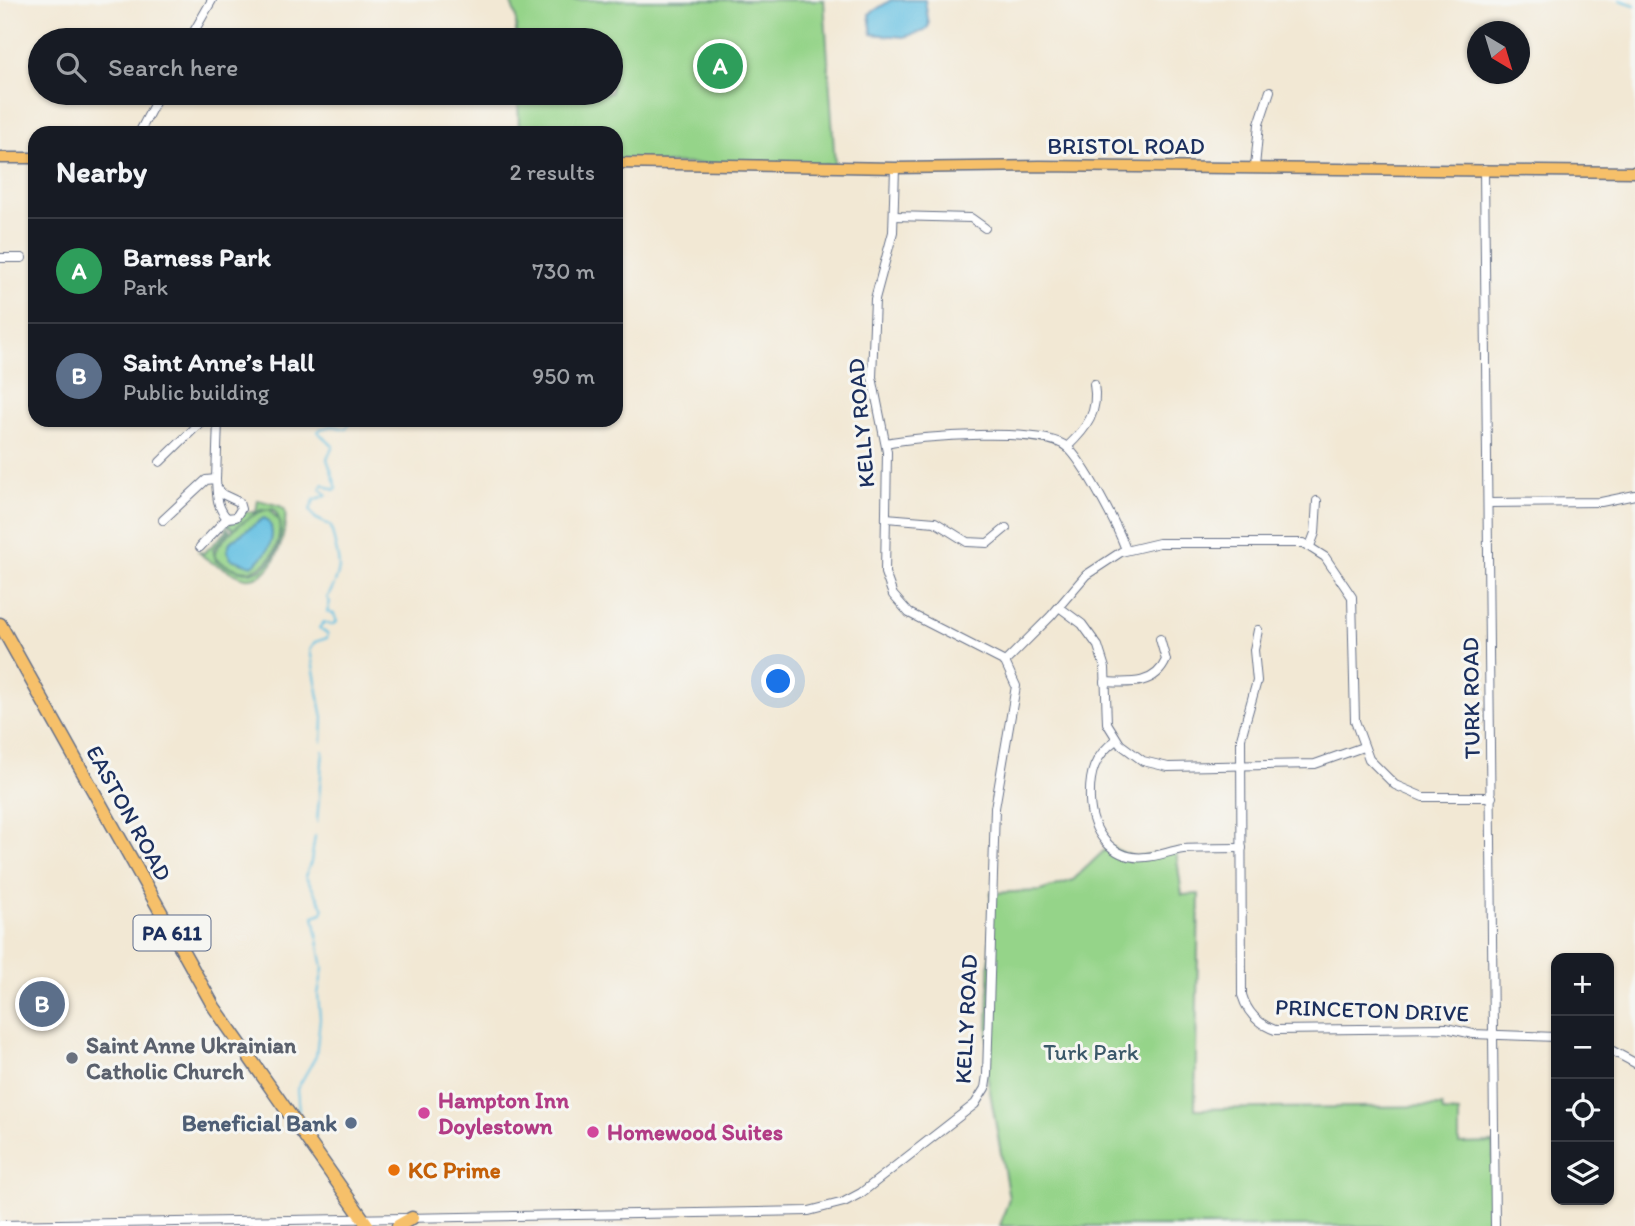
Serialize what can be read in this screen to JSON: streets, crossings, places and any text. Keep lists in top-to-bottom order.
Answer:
{
  "streets": {
    "highway": ["EASTON ROAD", "PA 611"],
    "main road": ["BRISTOL ROAD"],
    "street": ["KELLY ROAD", "TURK ROAD", "PRINCETON DRIVE"]
  },
  "crossings": [
    ["BRISTOL ROAD", "KELLY ROAD"],
    ["BRISTOL ROAD", "TURK ROAD"],
    ["KELLY ROAD", "EASTON ROAD"],
    ["TURK ROAD", "PRINCETON DRIVE"]
  ],
  "parks": ["Turk Park"],
  "places": [
    "Saint Anne Ukrainian Catholic Church",
    "Hampton Inn Doylestown",
    "Beneficial Bank",
    "Homewood Suites",
    "KC Prime"
  ],
  "north": "bottom right",
  "page": {
    "search": "Search here",
    "pins": ["A", "B"],
    "heading": ["Nearby", "2 results"],
    "list": [
      {
        "mark": "A",
        "name": "Barness Park",
        "note": "Park",
        "value": "730 m"
      },
      {
        "mark": "B",
        "name": "Saint Anne’s Hall",
        "note": "Public building",
        "value": "950 m"
      }
    ],
    "map_buttons": ["+", "−"]
  }
}
